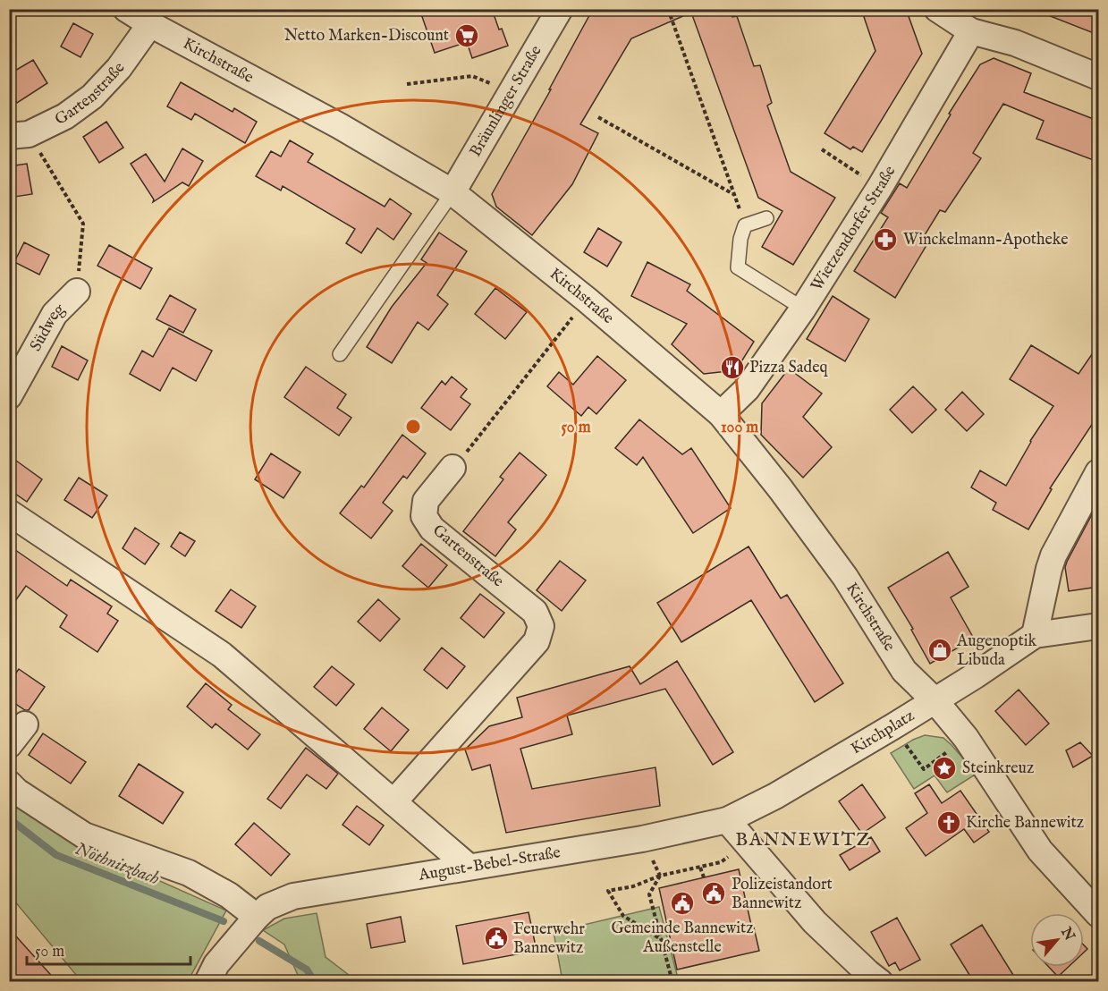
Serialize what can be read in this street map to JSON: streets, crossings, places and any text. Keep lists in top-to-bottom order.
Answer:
{
  "streets": {
    "street": [
      "Kirchstraße",
      "Gartenstraße",
      "Bräunlinger Straße",
      "Wietzendorfer Straße",
      "Südweg",
      "Kirchplatz",
      "August-Bebel-Straße"
    ]
  },
  "crossings": [
    ["Kirchstraße", "Gartenstraße"],
    ["Kirchstraße", "Bräunlinger Straße"],
    ["Kirchstraße", "Wietzendorfer Straße"],
    ["Kirchstraße", "Kirchplatz"],
    ["Kirchplatz", "August-Bebel-Straße"]
  ],
  "districts": ["BANNEWITZ"],
  "water": ["Nöthnitzbach"],
  "places": {
    "supermarket": ["Netto Marken-Discount"],
    "pharmacy": ["Winckelmann-Apotheke"],
    "restaurant": ["Pizza Sadeq"],
    "shop": ["Augenoptik Libuda"],
    "place": ["Steinkreuz"],
    "church": ["Kirche Bannewitz"],
    "public building": ["Polizeistandort Bannewitz", "Gemeinde Bannewitz Außenstelle", "Feuerwehr Bannewitz"]
  },
  "scale_bar": "50 m",
  "north": "top right",
  "rings": ["50 m", "100 m"]
}
